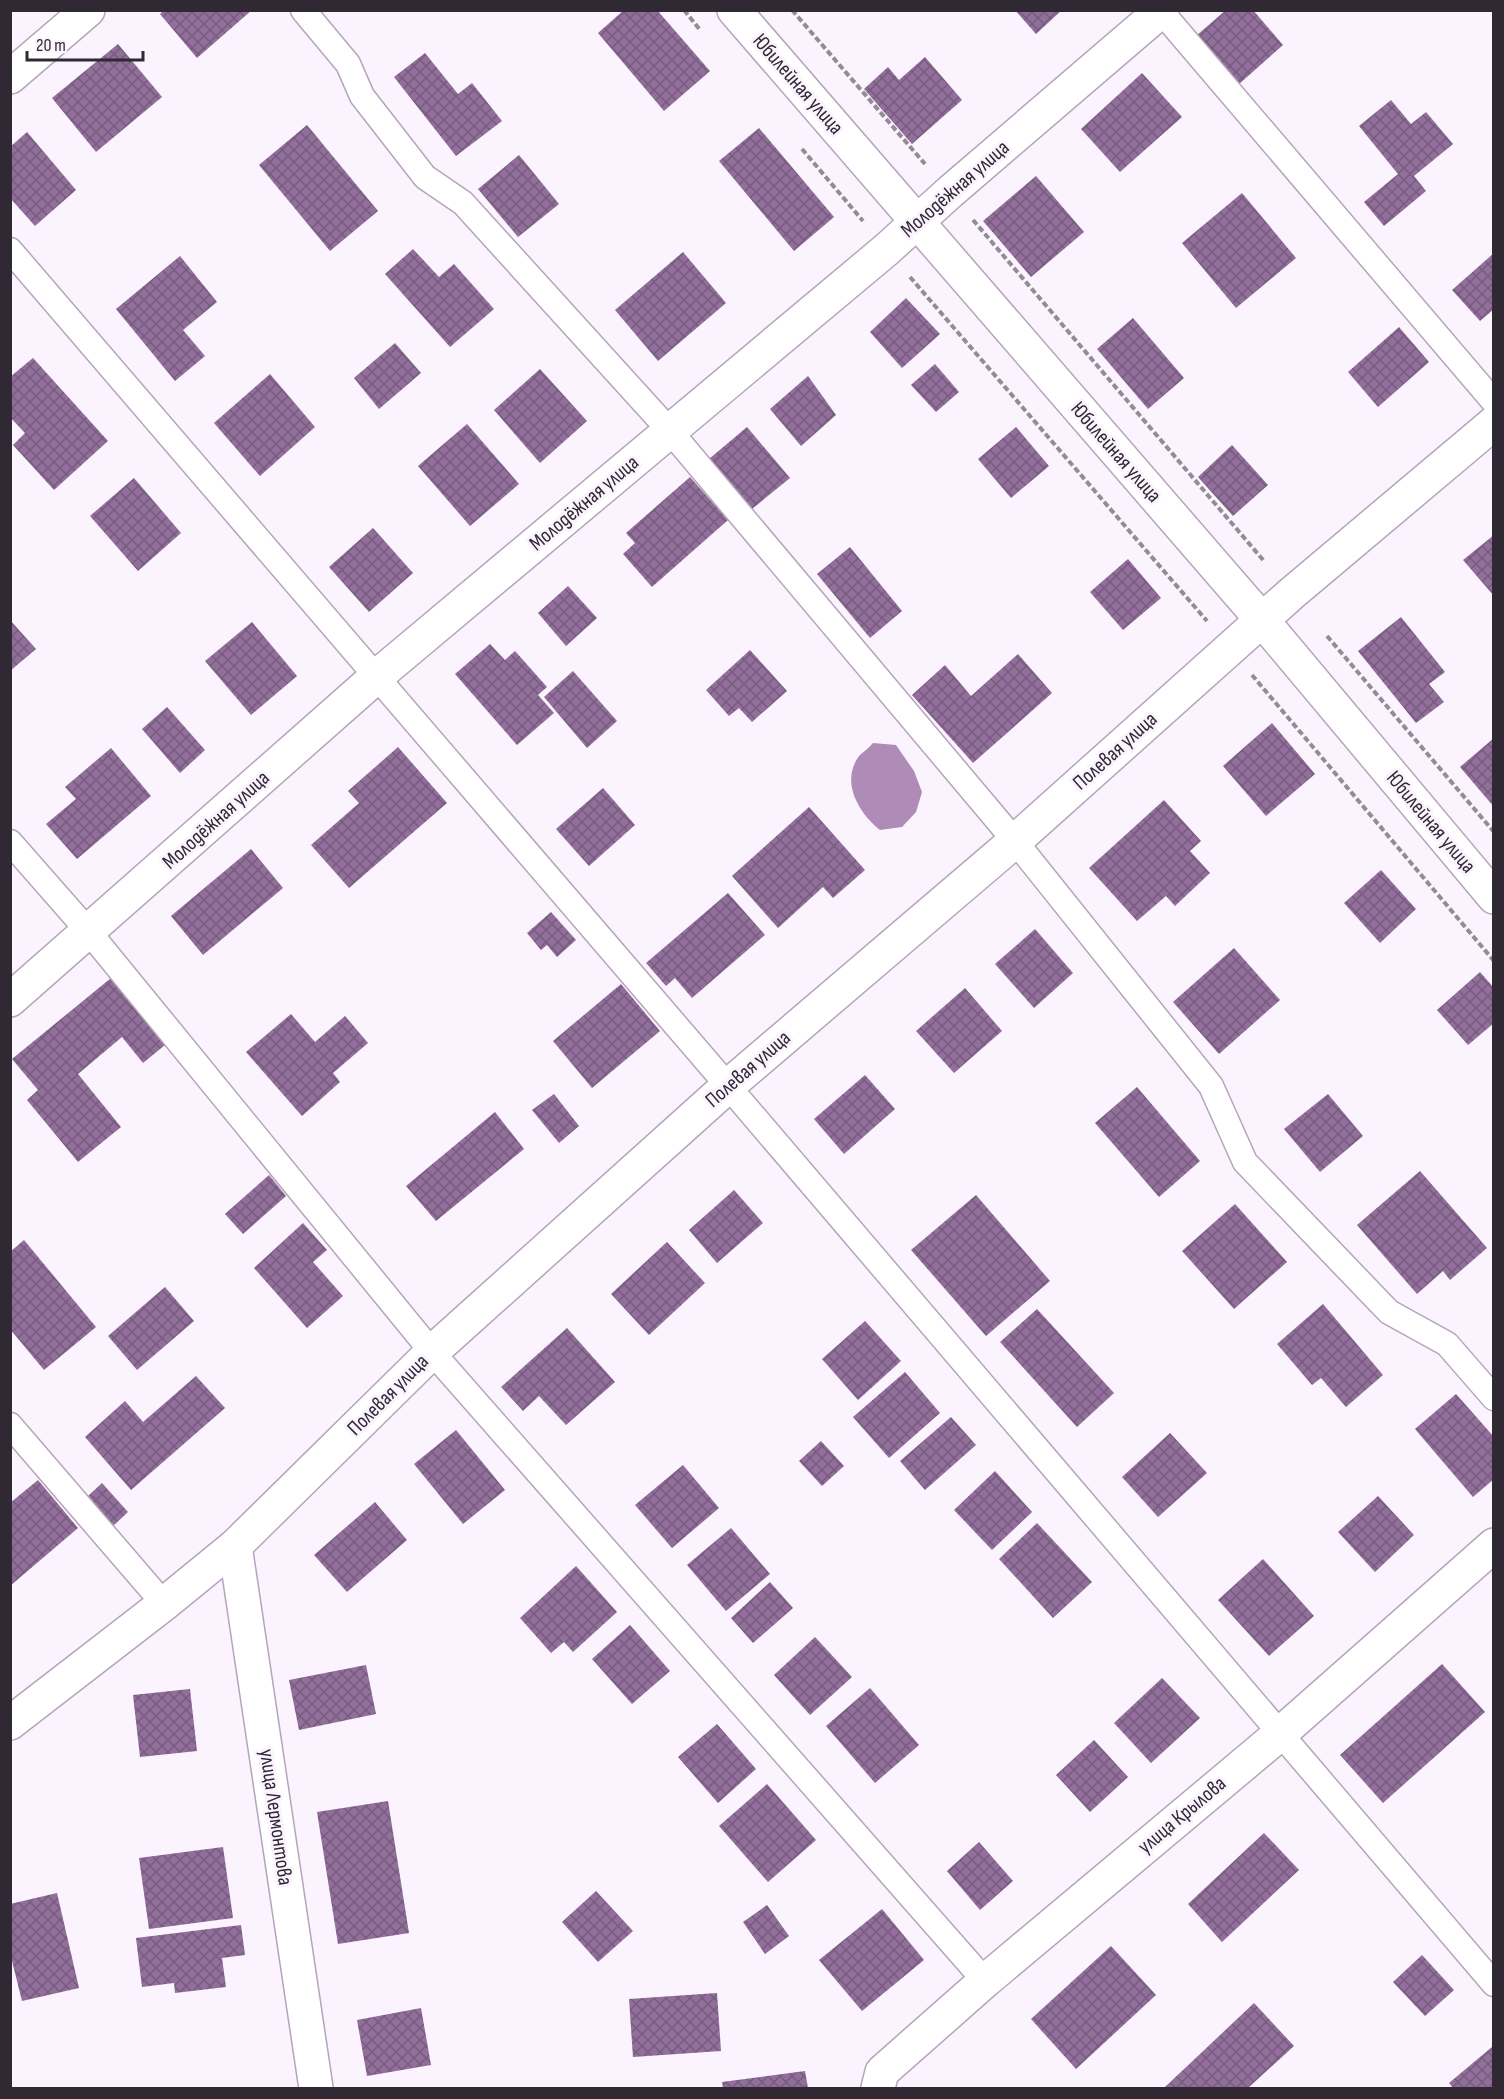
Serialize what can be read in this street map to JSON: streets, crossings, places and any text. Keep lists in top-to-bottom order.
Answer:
{
  "streets": {
    "street": [
      "Юбилейная улица",
      "Молодёжная улица",
      "Полевая улица",
      "улица Крылова",
      "улица Лермонтова"
    ]
  },
  "crossings": [
    ["Юбилейная улица", "Молодёжная улица"],
    ["Юбилейная улица", "Полевая улица"],
    ["Полевая улица", "улица Лермонтова"]
  ],
  "scale_bar": "20 m"
}
